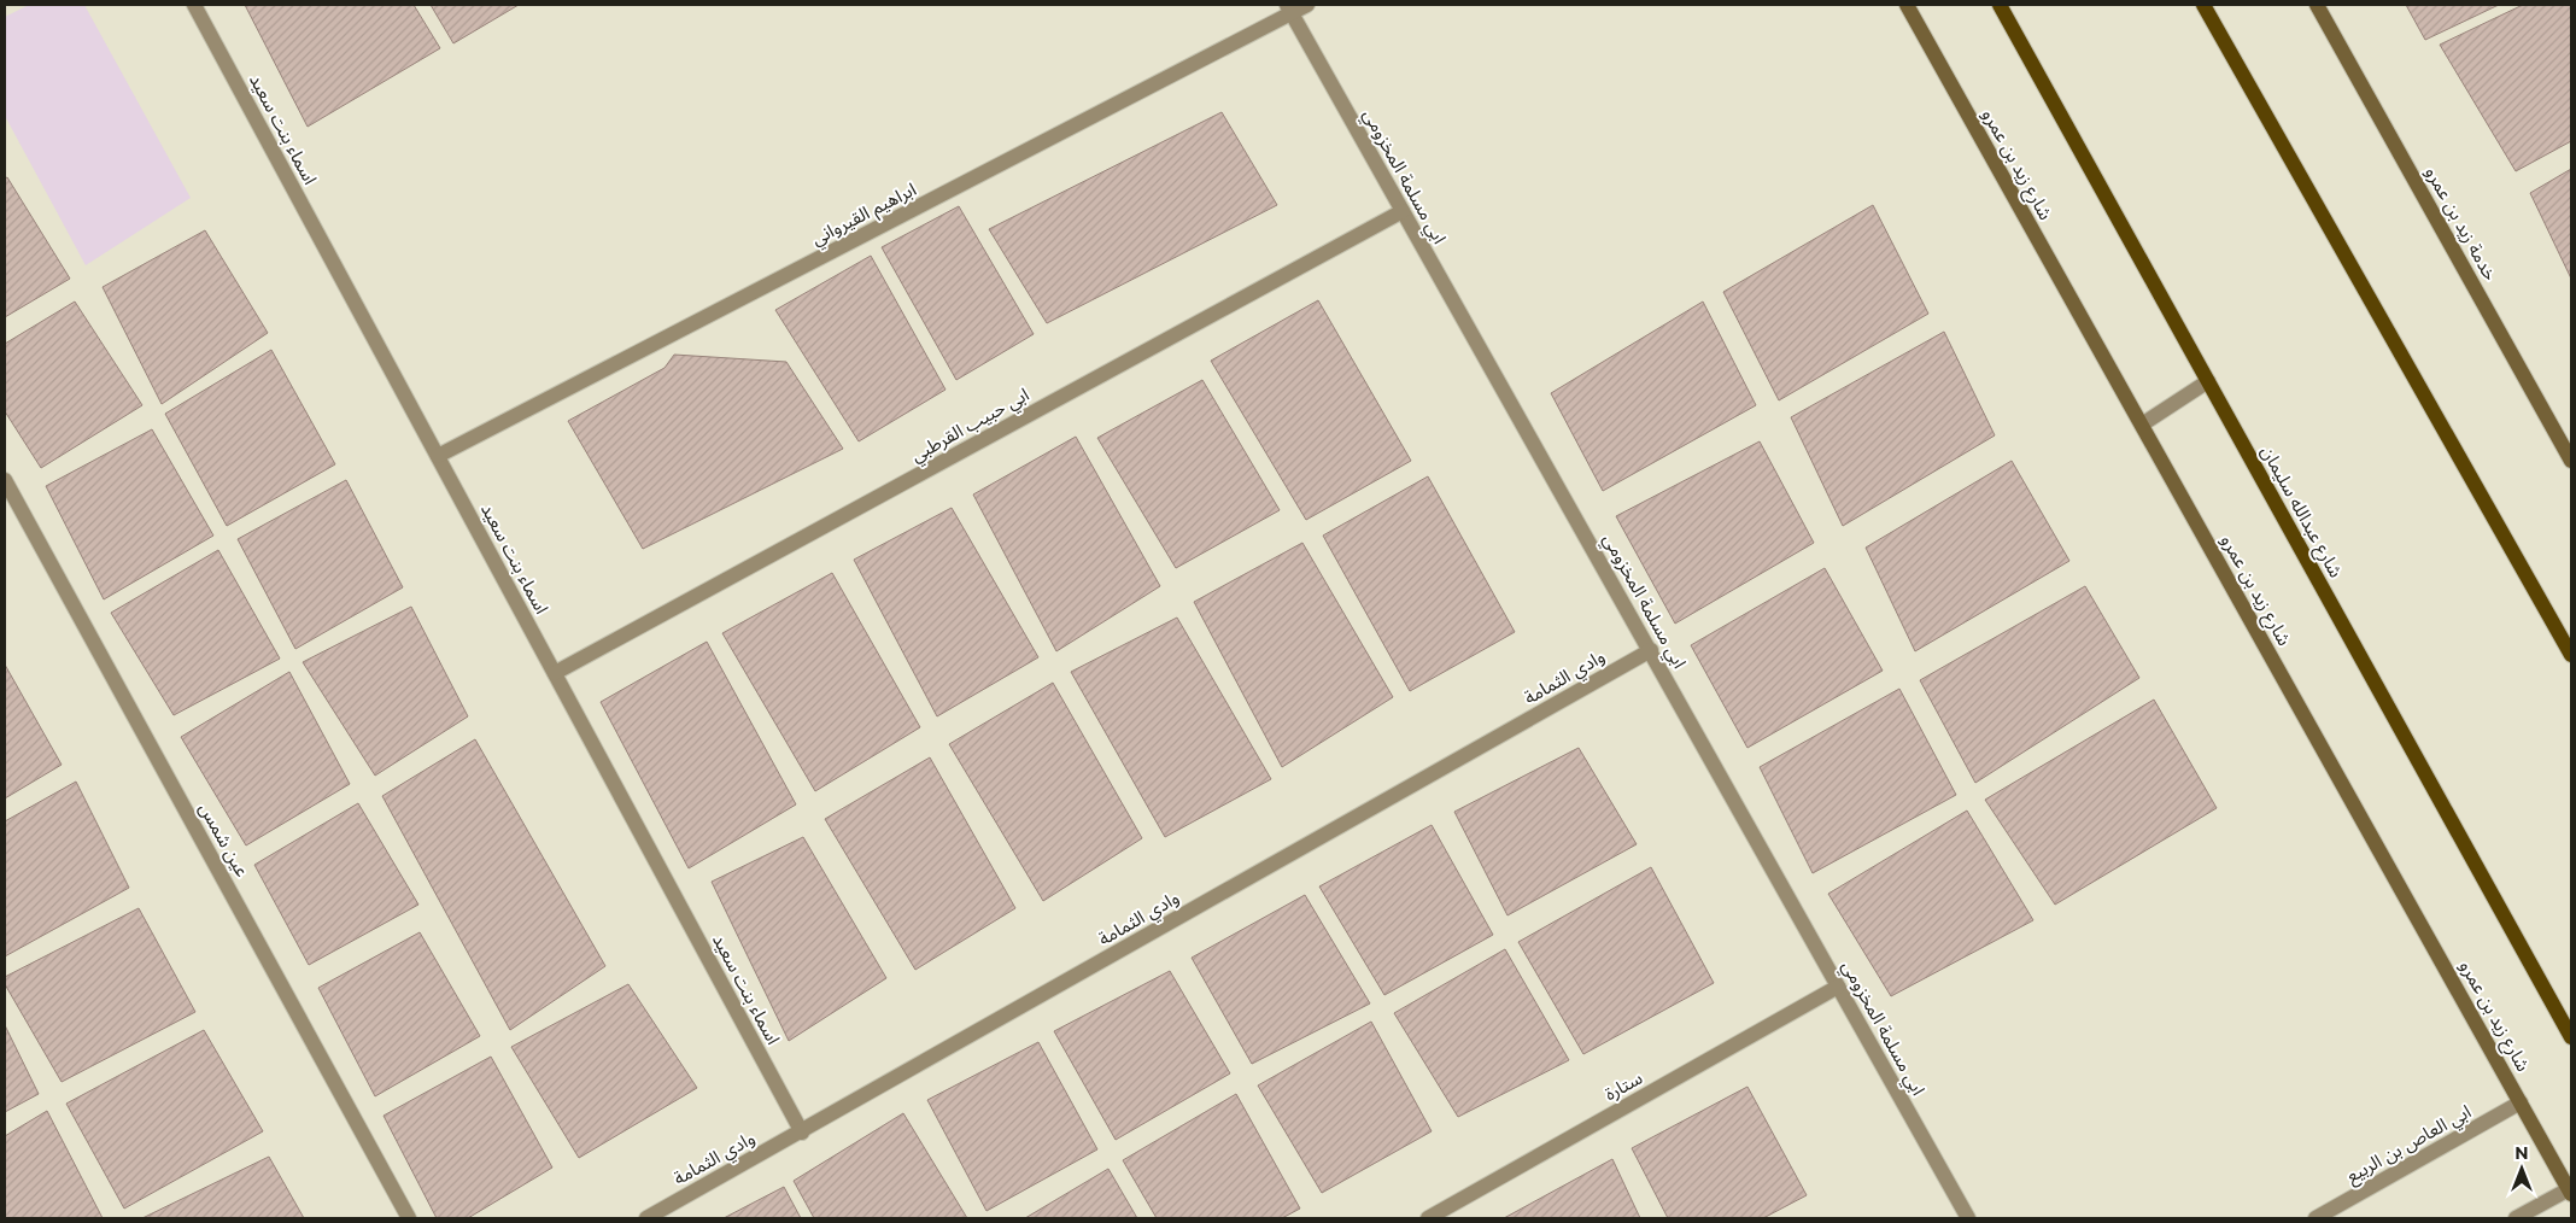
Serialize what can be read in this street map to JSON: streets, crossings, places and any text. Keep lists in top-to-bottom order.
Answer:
{
  "streets": {
    "main road": ["شارع زيد بن عمرو", "خدمة زيد بن عمرو", "شارع عبدالله سليمان"],
    "street": [
      "اسماء بنت سعيد",
      "ابي مسلمة المخزومي",
      "ابراهيم القيرواني",
      "ابي حبيب القرطبي",
      "وادي الثمامة",
      "عين شمس",
      "ستارة",
      "ابي العاص بن الربيع"
    ]
  },
  "crossings": [
    ["اسماء بنت سعيد", "ابراهيم القيرواني"],
    ["اسماء بنت سعيد", "ابي حبيب القرطبي"],
    ["اسماء بنت سعيد", "وادي الثمامة"],
    ["شارع زيد بن عمرو", "ابي العاص بن الربيع"],
    ["ابي مسلمة المخزومي", "ابراهيم القيرواني"],
    ["ابي مسلمة المخزومي", "ابي حبيب القرطبي"],
    ["ابي مسلمة المخزومي", "وادي الثمامة"],
    ["ابي مسلمة المخزومي", "ستارة"]
  ],
  "north": "top"
}
